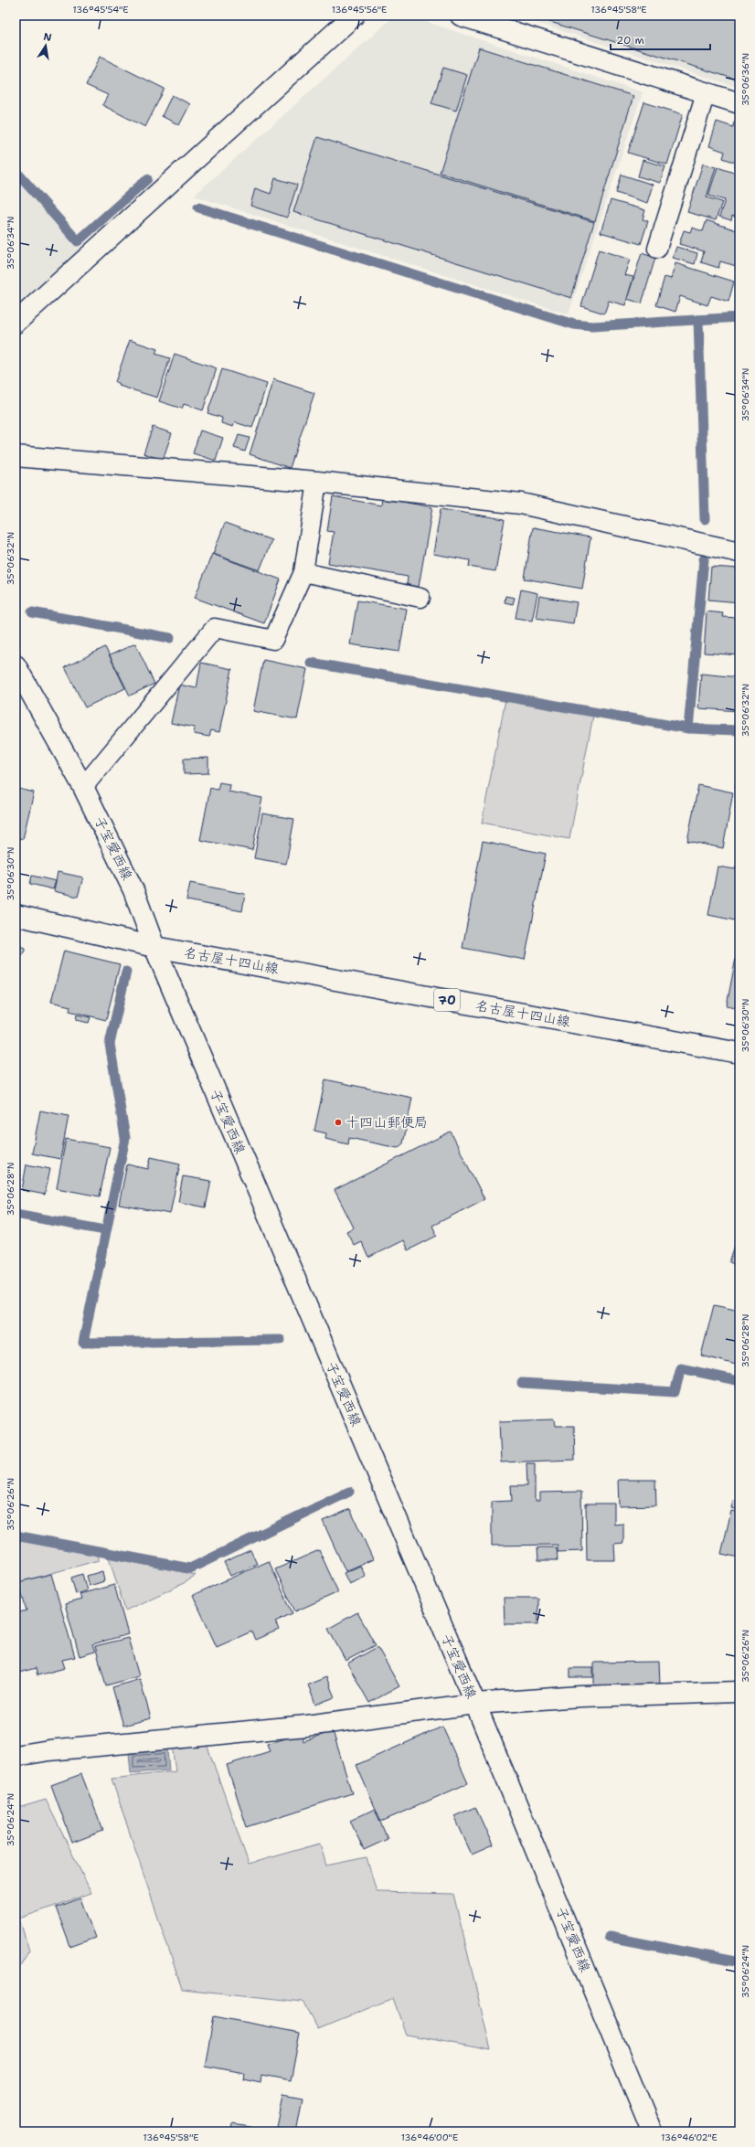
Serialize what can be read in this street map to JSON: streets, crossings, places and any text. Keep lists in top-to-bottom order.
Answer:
{
  "streets": {
    "street": ["子宝愛西線", "名古屋十四山線", "70"]
  },
  "crossings": [
    ["子宝愛西線", "名古屋十四山線"]
  ],
  "places": ["十四山郵便局"],
  "scale_bar": "20 m",
  "north": "top",
  "coordinates": [
    "136°45'54\"E",
    "136°45'56\"E",
    "136°45'58\"E",
    "35°06'36\"N",
    "35°06'34\"N",
    "35°06'32\"N",
    "35°06'30\"N",
    "35°06'28\"N",
    "35°06'26\"N",
    "35°06'24\"N",
    "136°46'00\"E",
    "136°46'02\"E"
  ]
}
